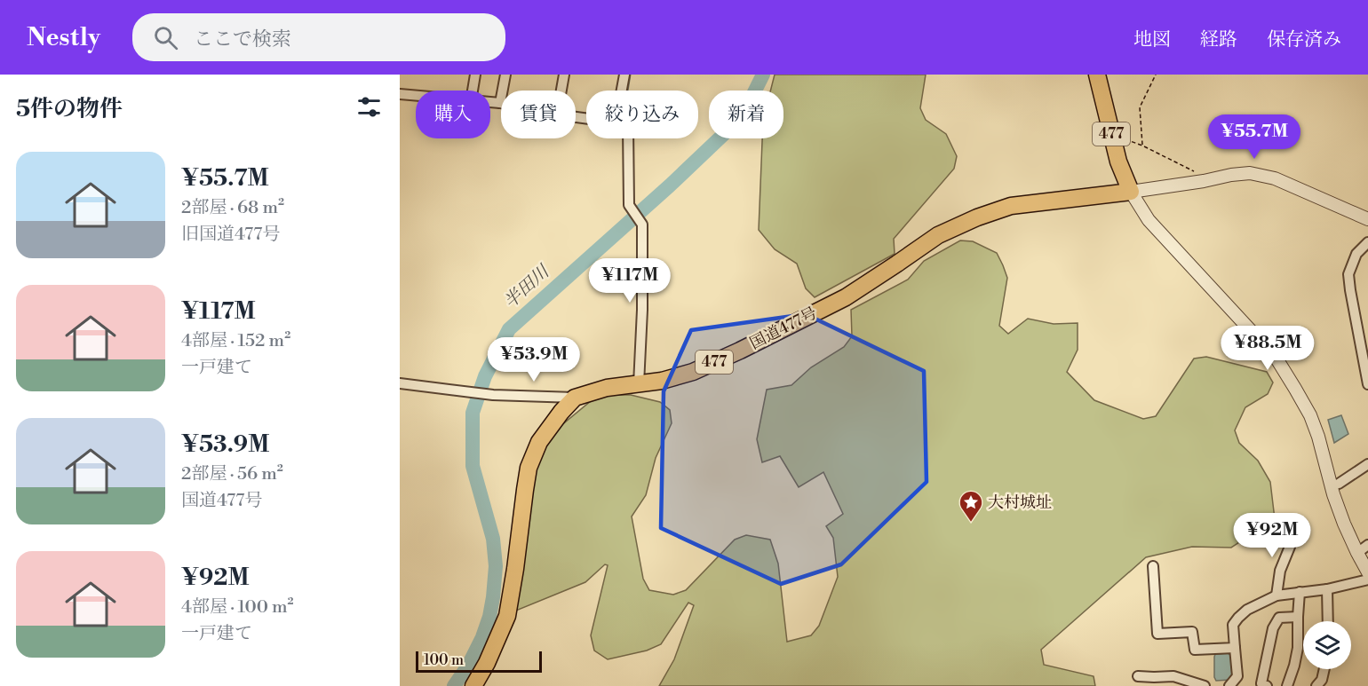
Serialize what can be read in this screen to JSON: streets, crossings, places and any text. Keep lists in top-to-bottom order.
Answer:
{
  "streets": {
    "highway": ["477", "国道477号"]
  },
  "crossings": [
    ["477", "国道477号"]
  ],
  "water": ["半田川"],
  "places": {
    "place": ["大村城址"]
  },
  "scale_bar": "100 m",
  "page": {
    "header": "Nestly",
    "search": "ここで検索",
    "nav": ["地図", "経路", "保存済み"],
    "heading": "5件の物件",
    "chip": [
      "購入",
      "賃貸",
      "絞り込み",
      "新着"
    ],
    "price": [
      "¥55.7M",
      "¥117M",
      "¥88.5M",
      "¥53.9M",
      "¥92M"
    ],
    "list": [
      {
        "name": "¥55.7M",
        "note": "2部屋 · 68 m² · 旧国道477号"
      },
      {
        "name": "¥117M",
        "note": "4部屋 · 152 m² · 一戸建て"
      },
      {
        "name": "¥53.9M",
        "note": "2部屋 · 56 m² · 国道477号"
      },
      {
        "name": "¥92M",
        "note": "4部屋 · 100 m² · 一戸建て"
      }
    ],
    "scale": "100 m"
  }
}
